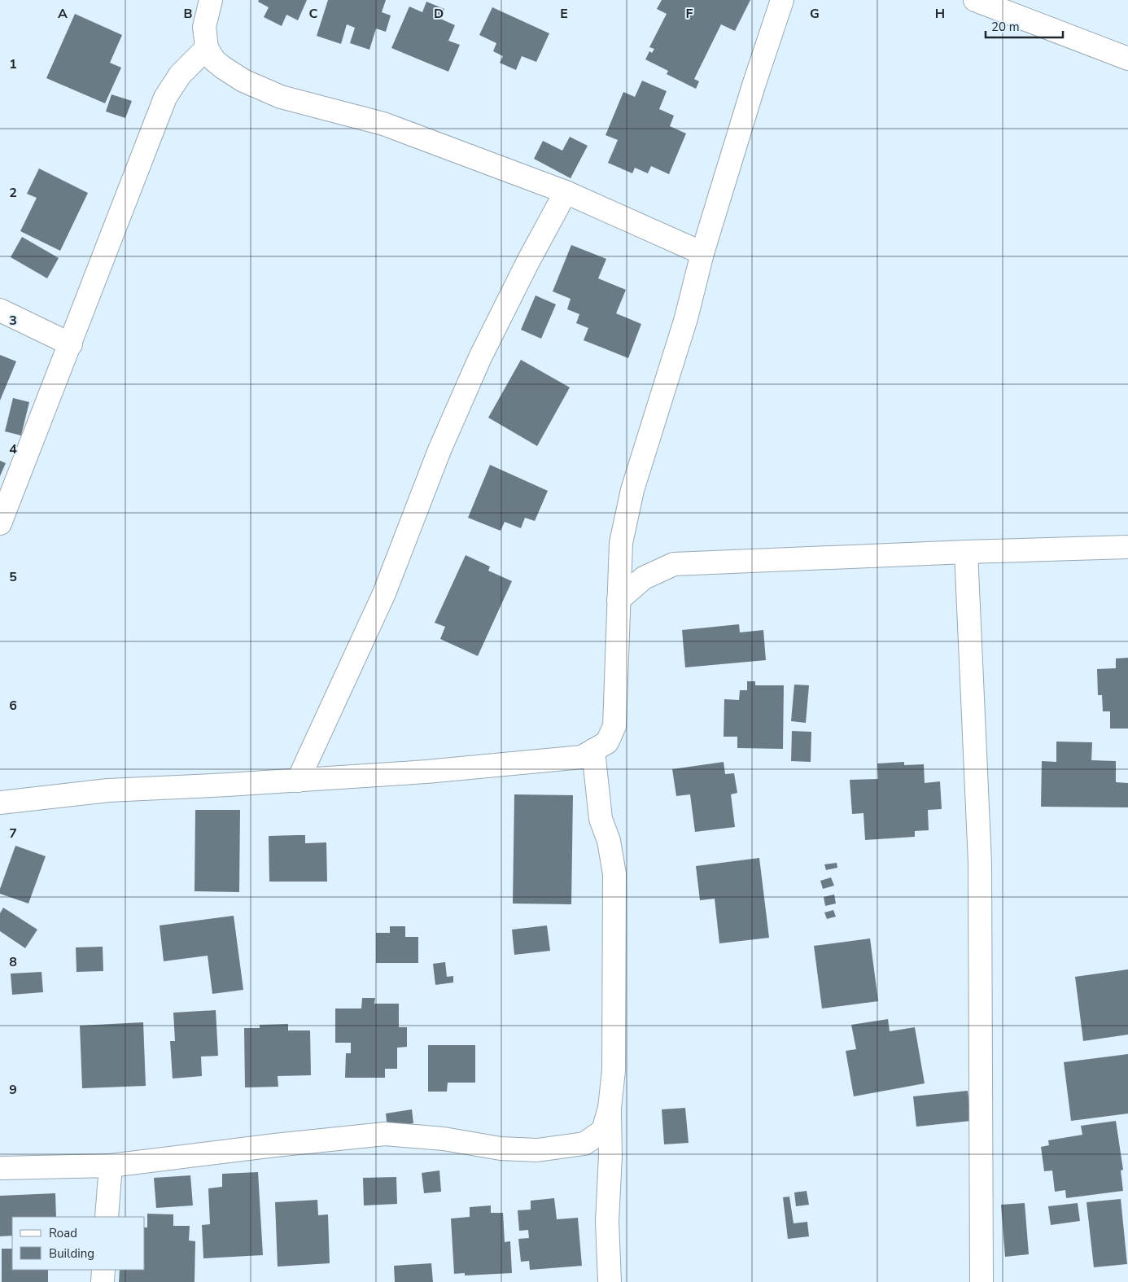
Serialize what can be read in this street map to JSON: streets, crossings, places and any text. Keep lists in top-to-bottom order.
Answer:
{
  "legend": ["Road", "Building"],
  "scale_bar": "20 m",
  "grid": {
    "columns": [
      "A",
      "B",
      "C",
      "D",
      "E",
      "F",
      "G",
      "H"
    ],
    "rows": [
      "1",
      "2",
      "3",
      "4",
      "5",
      "6",
      "7",
      "8",
      "9"
    ]
  }
}
